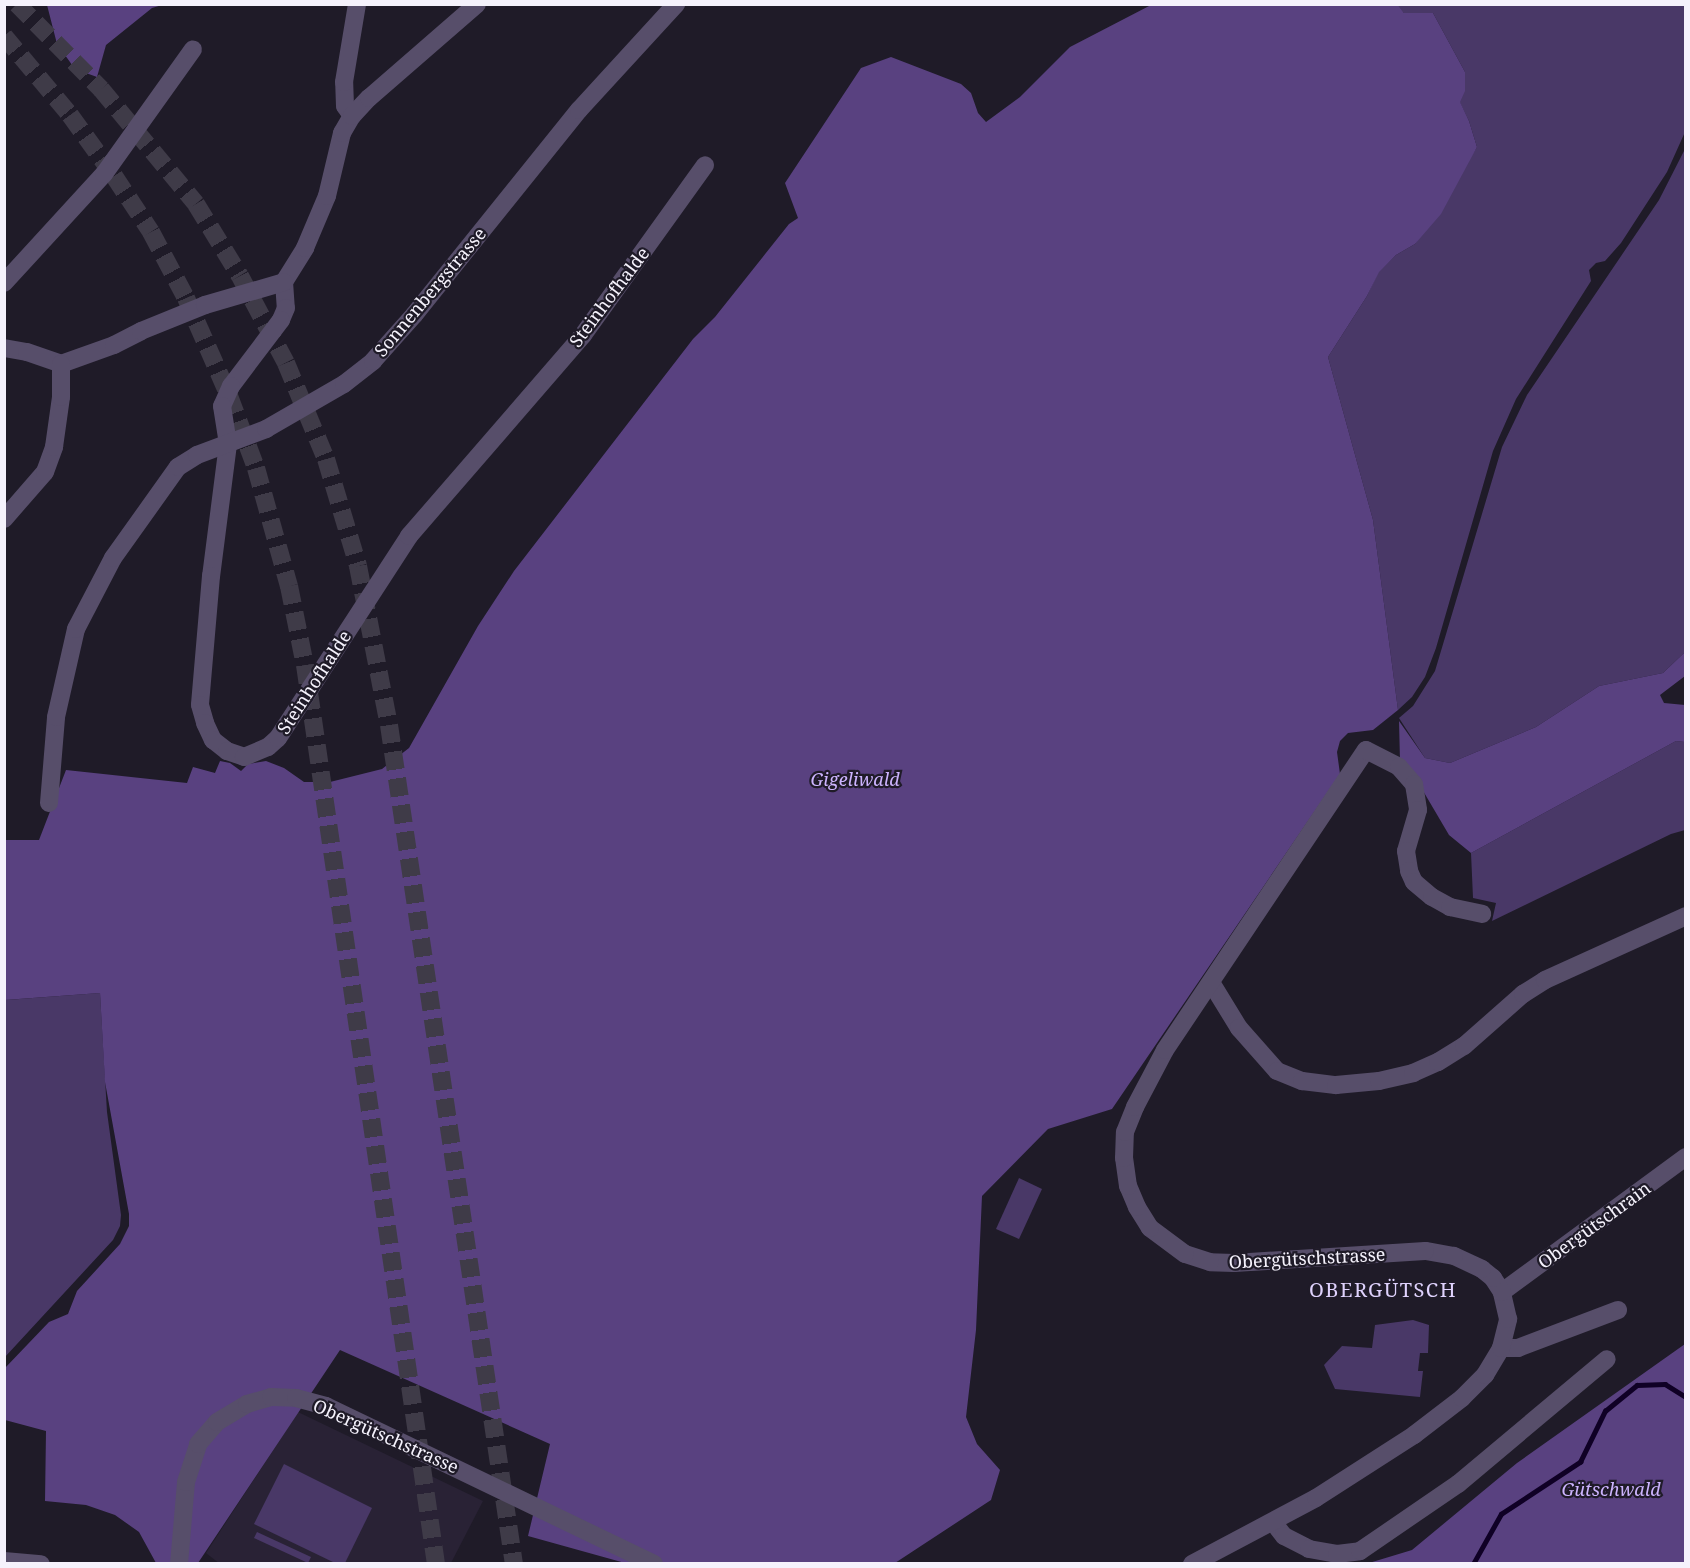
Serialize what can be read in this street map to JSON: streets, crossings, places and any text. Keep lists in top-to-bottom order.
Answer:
{
  "streets": {
    "street": [
      "Sonnenbergstrasse",
      "Steinhofhalde",
      "Obergütschrain",
      "Obergütschstrasse"
    ]
  },
  "crossings": [
    ["Sonnenbergstrasse", "Steinhofhalde"],
    ["Obergütschrain", "Obergütschstrasse"]
  ],
  "districts": ["OBERGÜTSCH"],
  "parks": ["Gigeliwald", "Gütschwald"]
}
